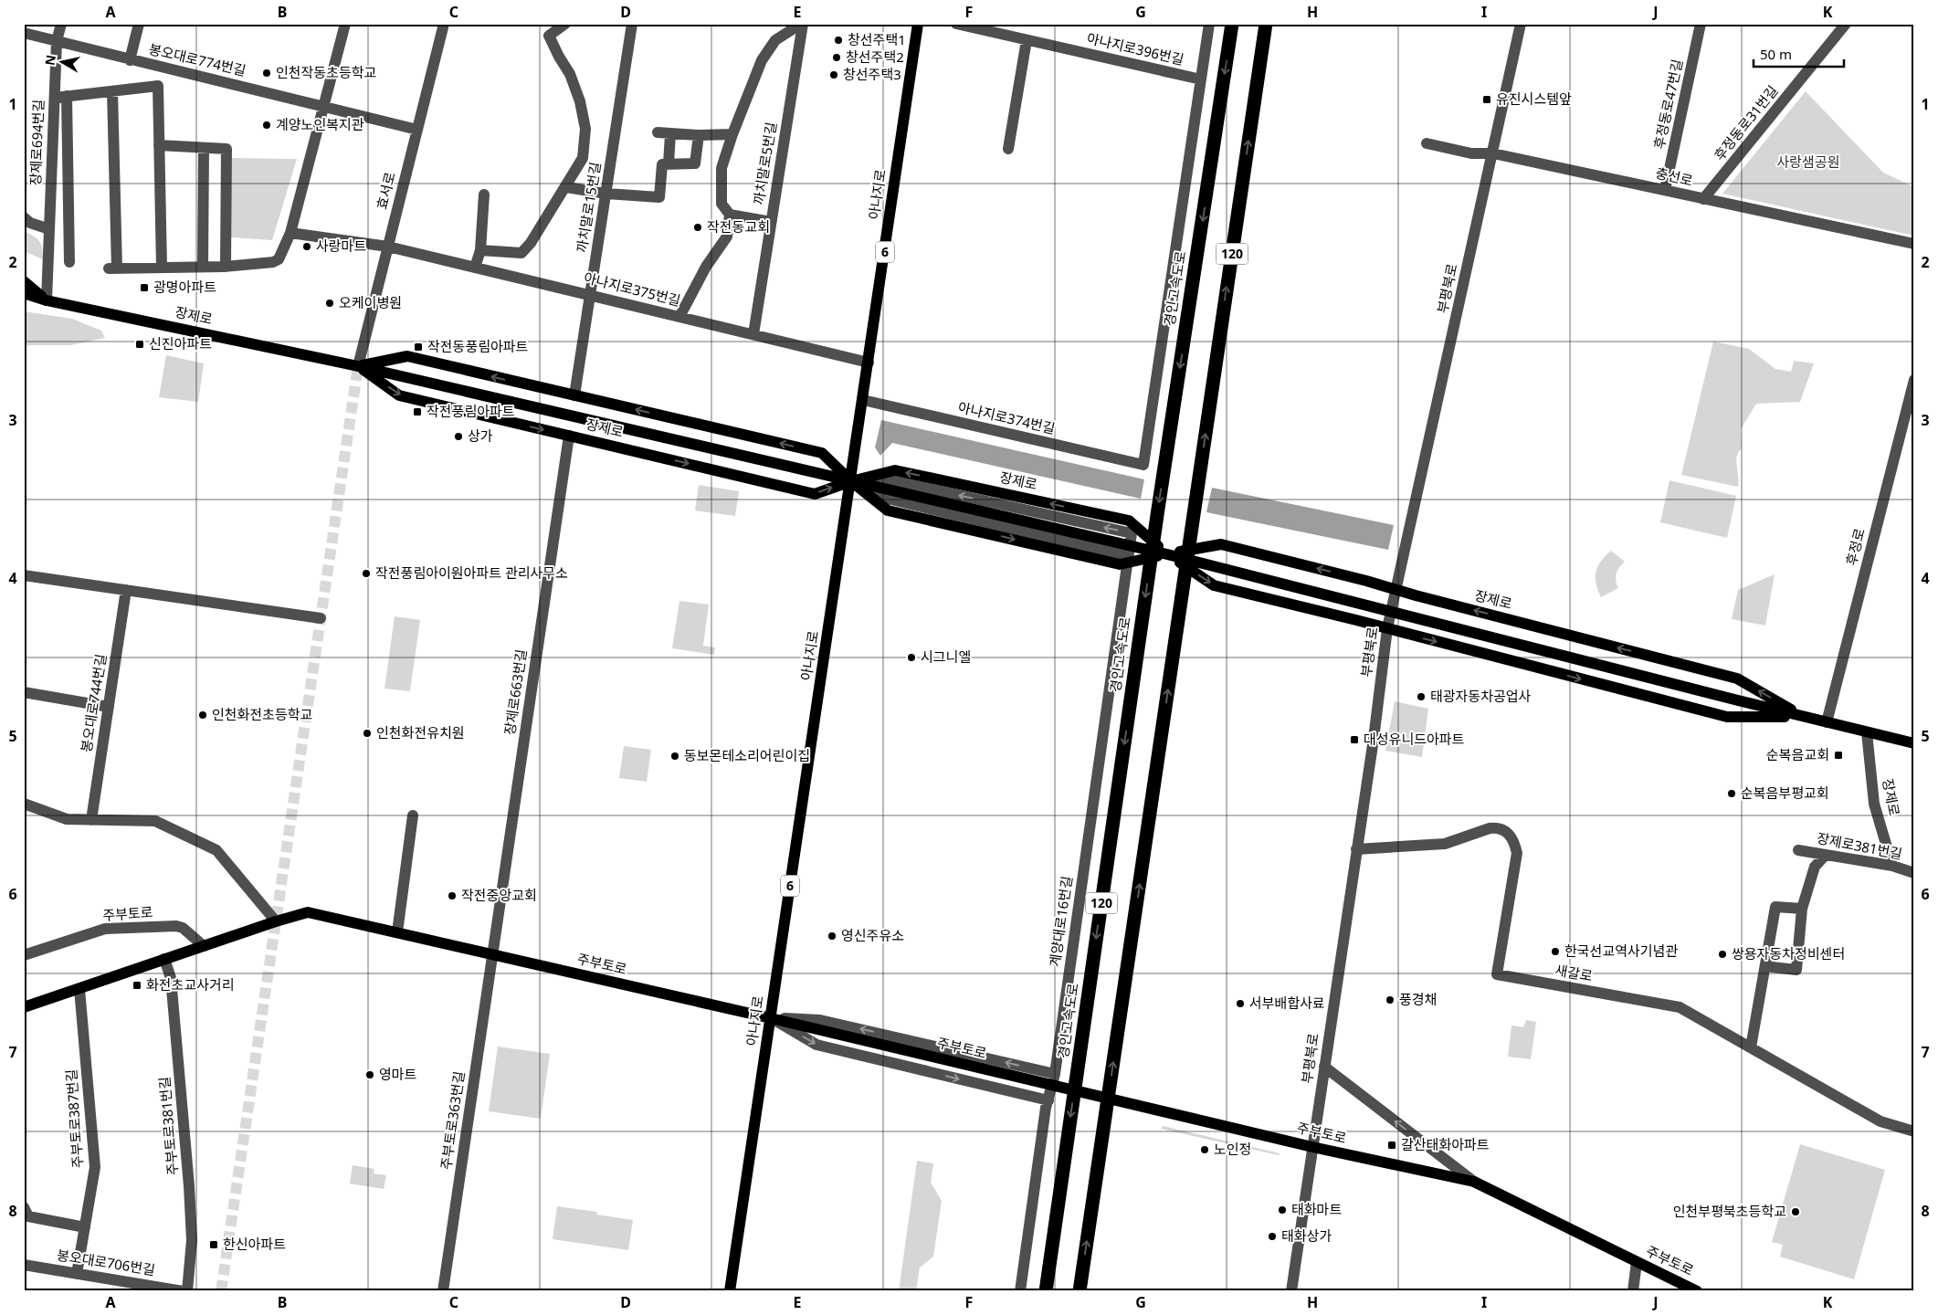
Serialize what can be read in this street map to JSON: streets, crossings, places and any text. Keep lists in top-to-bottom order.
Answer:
{
  "streets": {
    "highway": ["120", "경인고속도로"],
    "main road": [
      "아나지로",
      "6",
      "장제로",
      "주부토로"
    ],
    "street": [
      "아나지로396번길",
      "봉오대로774번길",
      "후정동로47번길",
      "후정동로31번길",
      "장제로694번길",
      "까치말로5번길",
      "충선로",
      "효서로",
      "까치말로15번길",
      "부평북로",
      "아나지로375번길",
      "아나지로374번길",
      "후정로",
      "장제로663번길",
      "봉오대로744번길",
      "장제로381번길",
      "계양대로16번길",
      "새갈로",
      "주부토로387번길",
      "주부토로363번길",
      "주부토로381번길",
      "봉오대로706번길"
    ]
  },
  "crossings": [
    ["아나지로396번길", "아나지로374번길"],
    ["봉오대로774번길", "장제로694번길"],
    ["봉오대로774번길", "효서로"],
    ["후정동로47번길", "충선로"],
    ["후정동로31번길", "충선로"],
    ["장제로694번길", "장제로"],
    ["까치말로5번길", "아나지로375번길"],
    ["충선로", "부평북로"],
    ["효서로", "아나지로375번길"],
    ["효서로", "장제로"],
    ["아나지로", "아나지로375번길"],
    ["아나지로", "장제로"],
    ["아나지로", "아나지로374번길"],
    ["아나지로", "주부토로"],
    ["아나지로", "계양대로16번길"],
    ["까치말로15번길", "아나지로375번길"],
    ["까치말로15번길", "장제로"],
    ["부평북로", "장제로"],
    ["부평북로", "주부토로"],
    ["부평북로", "새갈로"],
    ["장제로", "후정로"],
    ["장제로", "장제로663번길"],
    ["장제로", "장제로381번길"],
    ["장제로", "계양대로16번길"],
    ["장제로663번길", "주부토로"],
    ["장제로663번길", "주부토로363번길"],
    ["주부토로", "주부토로387번길"],
    ["주부토로", "주부토로363번길"],
    ["주부토로", "주부토로381번길"],
    ["주부토로387번길", "봉오대로706번길"]
  ],
  "parks": ["사랑샘공원"],
  "places": {
    "other": [
      "창선주택1",
      "창선주택2",
      "인천작동초등학교",
      "창선주택3",
      "계양노인복지관",
      "작전동교회",
      "사랑마트",
      "오케이병원",
      "상가",
      "작전풍림아이원아파트 관리사무소",
      "시그니엘",
      "태광자동차공업사",
      "인천화전초등학교",
      "인천화전유치원",
      "동보몬테소리어린이집",
      "순복음부평교회",
      "작전중앙교회",
      "영신주유소",
      "한국선교역사기념관",
      "쌍용자동차정비센터",
      "풍경채",
      "서부배합사료",
      "영마트",
      "노인정",
      "태화마트",
      "인천부평북초등학교",
      "태화상가"
    ],
    "transit": [
      "유진시스템앞",
      "광명아파트",
      "신진아파트",
      "작전동풍림아파트",
      "작전풍림아파트",
      "대성유니드아파트",
      "순복음교회",
      "화전초교사거리",
      "갈산태화아파트",
      "한신아파트"
    ]
  },
  "scale_bar": "50 m",
  "north": "left",
  "grid": {
    "columns": [
      "A",
      "B",
      "C",
      "D",
      "E",
      "F",
      "G",
      "H",
      "I",
      "J",
      "K"
    ],
    "rows": [
      "1",
      "2",
      "3",
      "4",
      "5",
      "6",
      "7",
      "8"
    ]
  }
}
